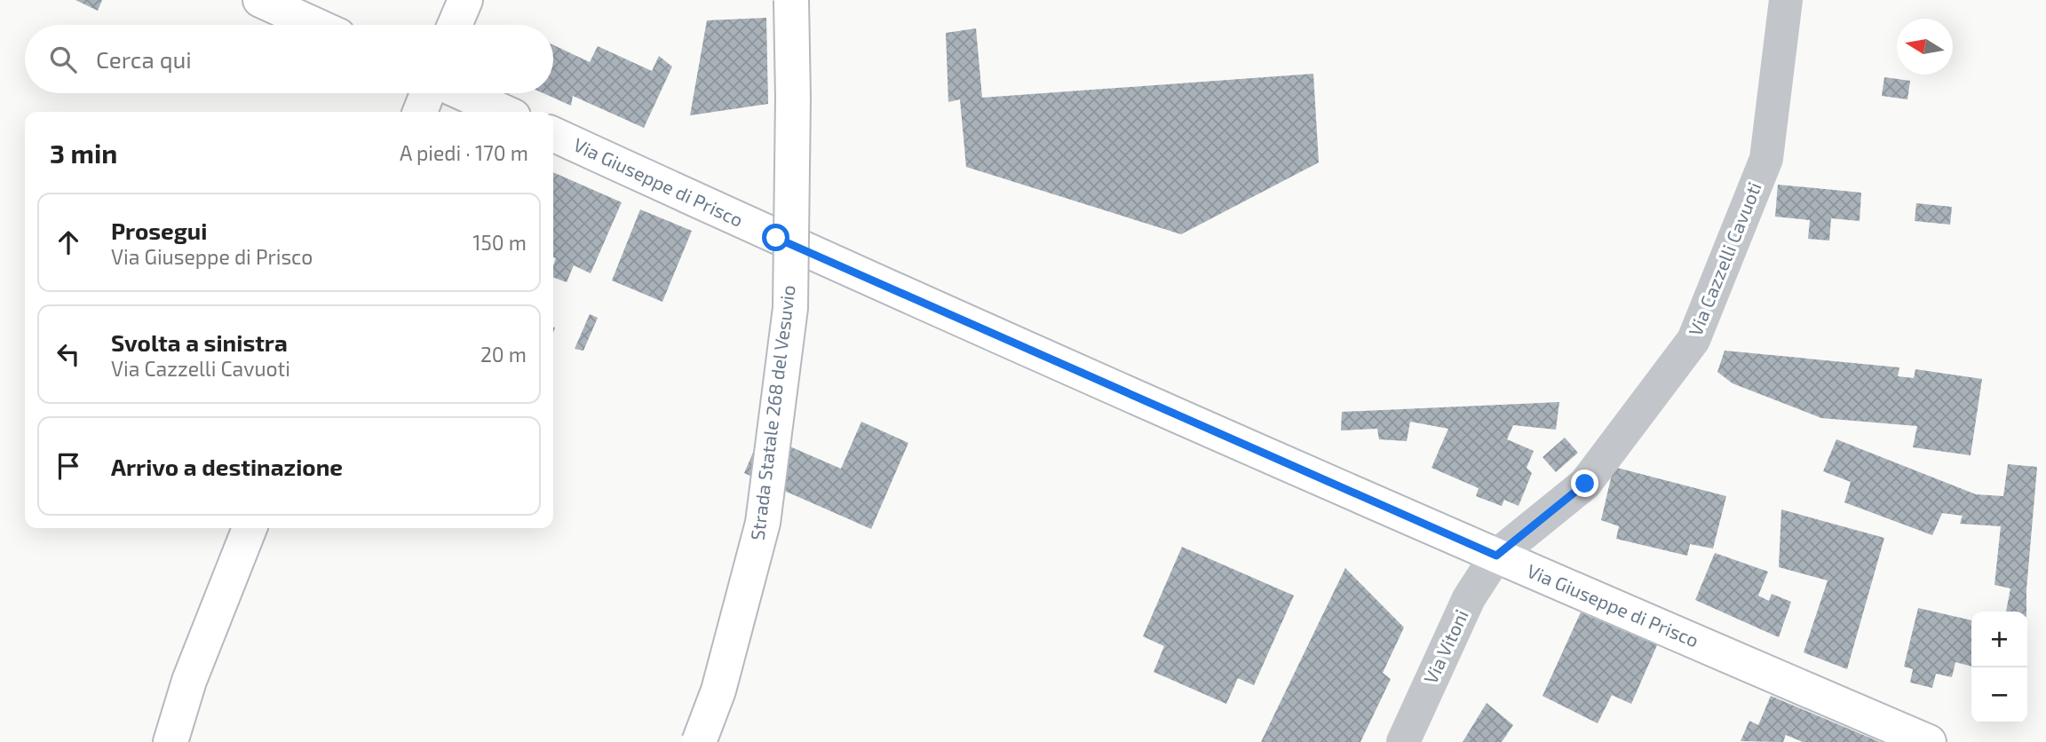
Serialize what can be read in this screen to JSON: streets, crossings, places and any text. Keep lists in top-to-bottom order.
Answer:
{
  "streets": {
    "main road": ["Via Giuseppe di Prisco", "Strada Statale 268 del Vesuvio"],
    "street": ["Via Cazzelli Cavuoti", "Via Vitoni"]
  },
  "crossings": [
    ["Via Giuseppe di Prisco", "Via Cazzelli Cavuoti"],
    ["Via Giuseppe di Prisco", "Via Vitoni"],
    ["Via Cazzelli Cavuoti", "Via Vitoni"]
  ],
  "north": "left",
  "page": {
    "search": "Cerca qui",
    "heading": ["3 min", "A piedi · 170 m"],
    "list": [
      ["Prosegui", "Via Giuseppe di Prisco", "150 m"],
      ["Svolta a sinistra", "Via Cazzelli Cavuoti", "20 m"],
      "Arrivo a destinazione"
    ],
    "map_buttons": ["+", "−"]
  }
}
